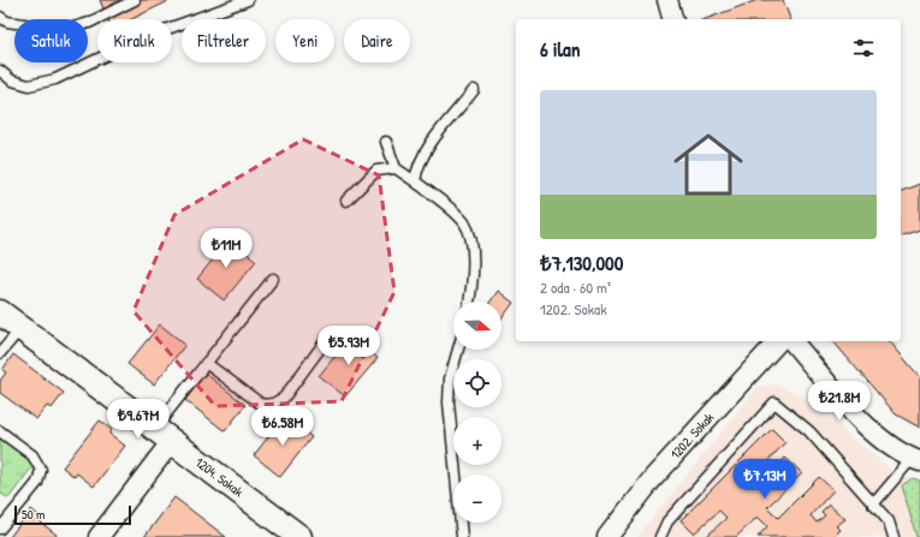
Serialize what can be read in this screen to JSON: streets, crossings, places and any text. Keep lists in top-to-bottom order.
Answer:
{
  "streets": {
    "street": ["1202. Sokak", "1204. Sokak"]
  },
  "scale_bar": "50 m",
  "north": "right",
  "page": {
    "chip": [
      "Satılık",
      "Kiralık",
      "Filtreler",
      "Yeni",
      "Daire"
    ],
    "heading": "6 ilan",
    "list": [
      {
        "name": "₺7,130,000",
        "note": "2 oda · 60 m² · 1202. Sokak"
      }
    ],
    "price": [
      "₺11M",
      "₺5.93M",
      "₺21.8M",
      "₺9.67M",
      "₺6.58M",
      "₺7.13M"
    ],
    "map_buttons": ["+", "−"],
    "scale": "50 m"
  }
}
